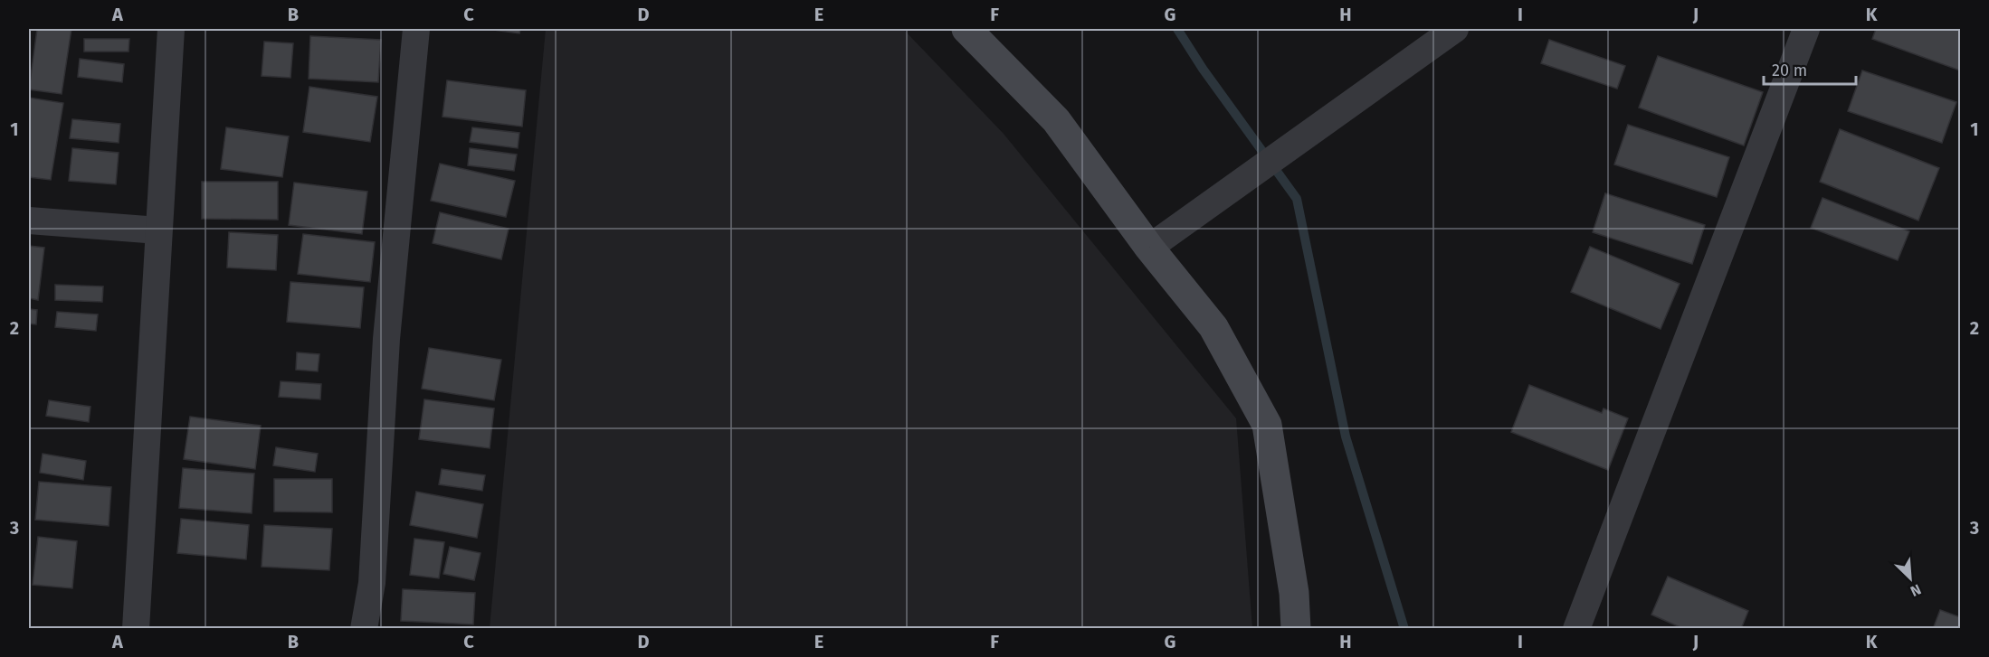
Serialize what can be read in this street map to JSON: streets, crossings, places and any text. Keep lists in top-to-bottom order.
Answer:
{
  "scale_bar": "20 m",
  "north": "bottom right",
  "grid": {
    "columns": [
      "A",
      "B",
      "C",
      "D",
      "E",
      "F",
      "G",
      "H",
      "I",
      "J",
      "K"
    ],
    "rows": ["1", "2", "3"]
  }
}
